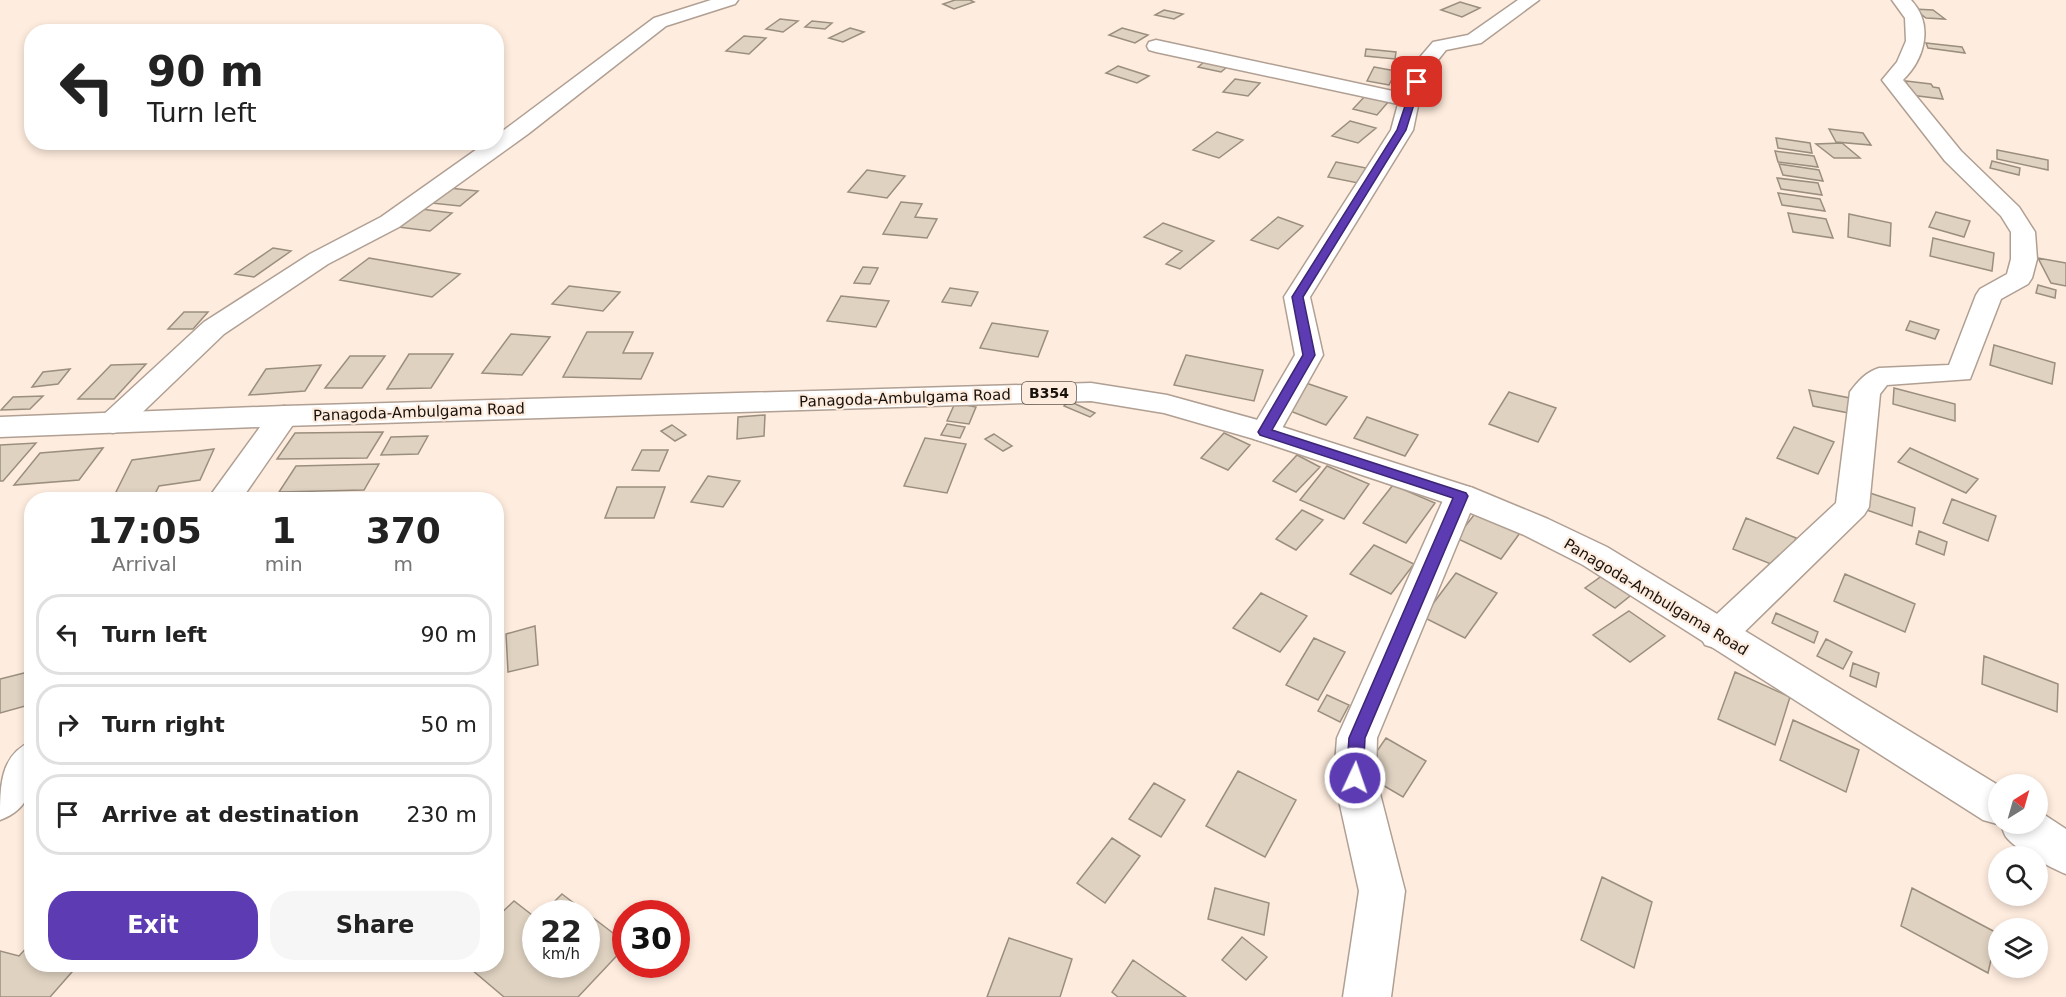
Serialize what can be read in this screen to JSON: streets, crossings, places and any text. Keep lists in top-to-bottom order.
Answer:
{
  "streets": {
    "street": ["B354", "Panagoda-Ambulgama Road"]
  },
  "north": "top right",
  "page": {
    "turn": ["90 m", "Turn left"],
    "eta": [
      "17:05",
      "Arrival",
      "1",
      "min",
      "370",
      "m"
    ],
    "list": [
      {
        "name": "Turn left",
        "value": "90 m"
      },
      {
        "name": "Turn right",
        "value": "50 m"
      },
      {
        "name": "Arrive at destination",
        "value": "230 m"
      }
    ],
    "buttons": ["Exit", "Share"],
    "speed": "22 km/h",
    "limit": "30"
  }
}
